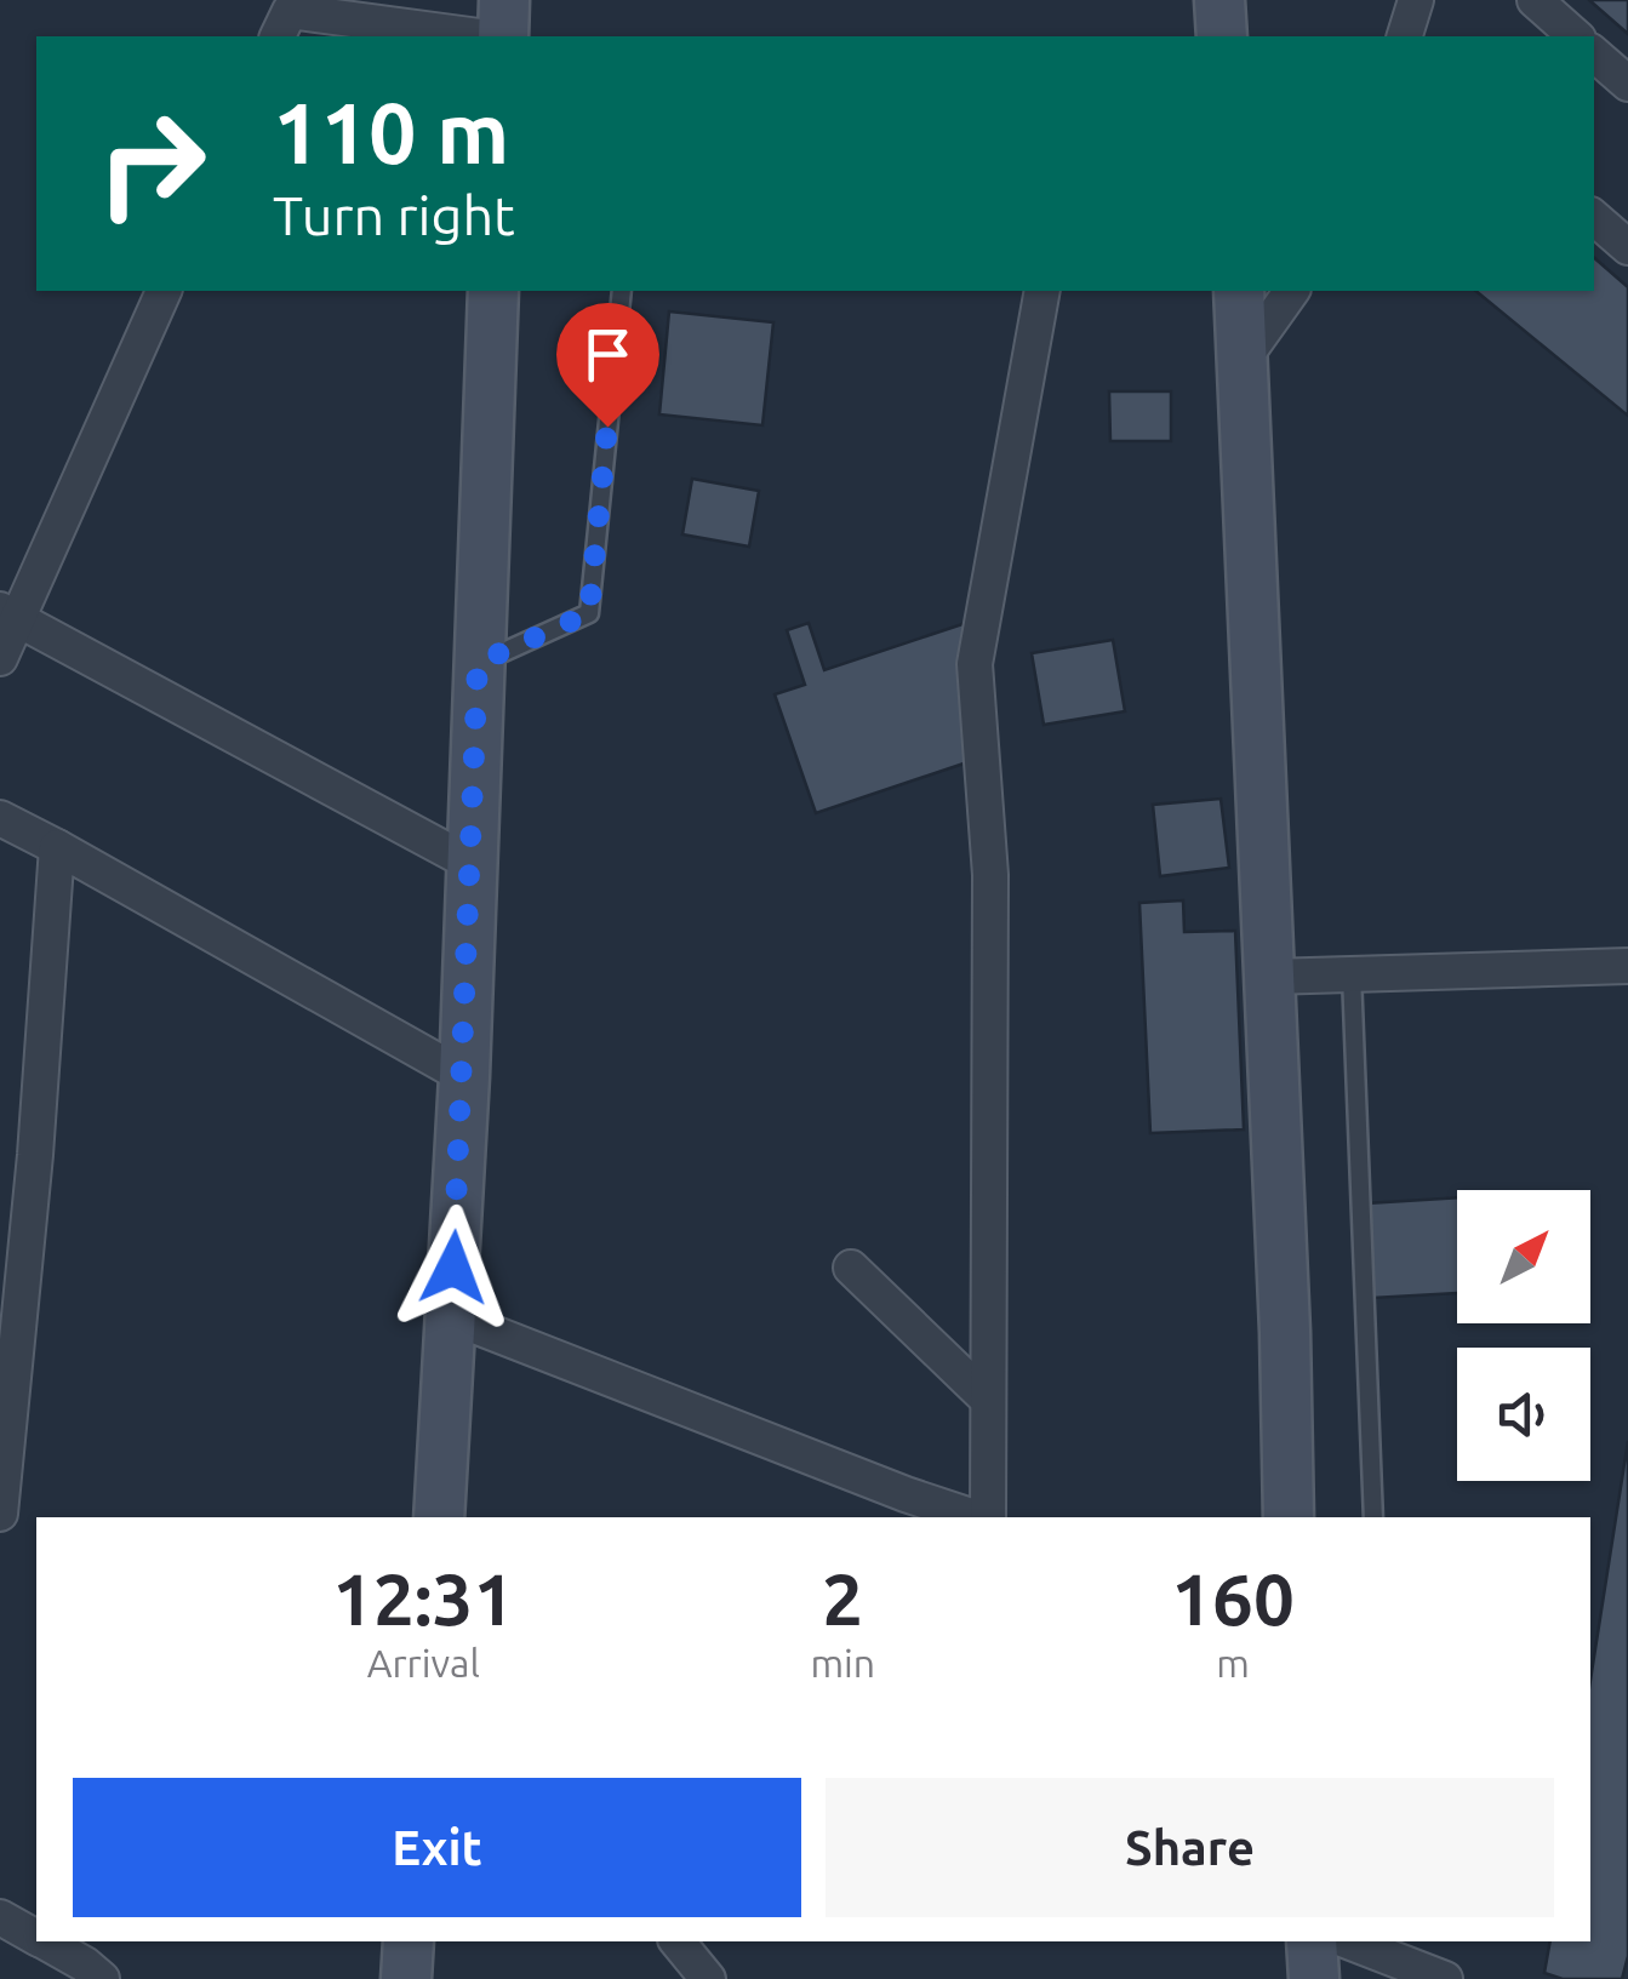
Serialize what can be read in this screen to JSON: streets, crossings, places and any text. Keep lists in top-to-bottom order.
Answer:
{
  "north": "top right",
  "page": {
    "turn": ["110 m", "Turn right"],
    "eta": [
      "12:31",
      "Arrival",
      "2",
      "min",
      "160",
      "m"
    ],
    "buttons": ["Exit", "Share"]
  }
}
